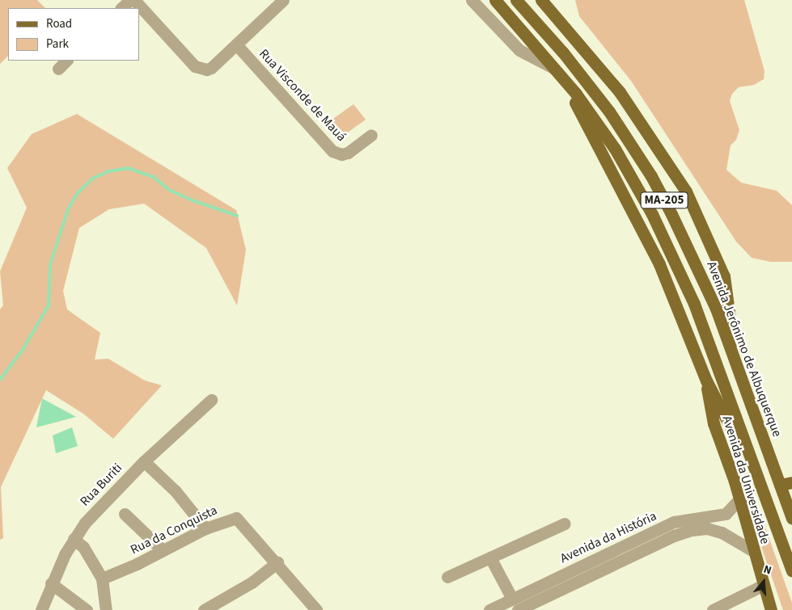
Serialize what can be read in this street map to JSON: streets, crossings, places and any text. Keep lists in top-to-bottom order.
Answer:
{
  "streets": {
    "main road": ["MA-205", "Avenida Jerônimo de Albuquerque", "Avenida da Universidade"],
    "street": [
      "Rua Visconde de Mauá",
      "Rua Buriti",
      "Rua da Conquista",
      "Avenida da História"
    ]
  },
  "crossings": [
    ["MA-205", "Avenida Jerônimo de Albuquerque"],
    ["Avenida da Universidade", "Avenida da História"]
  ],
  "legend": ["Road", "Park"],
  "north": "top"
}
